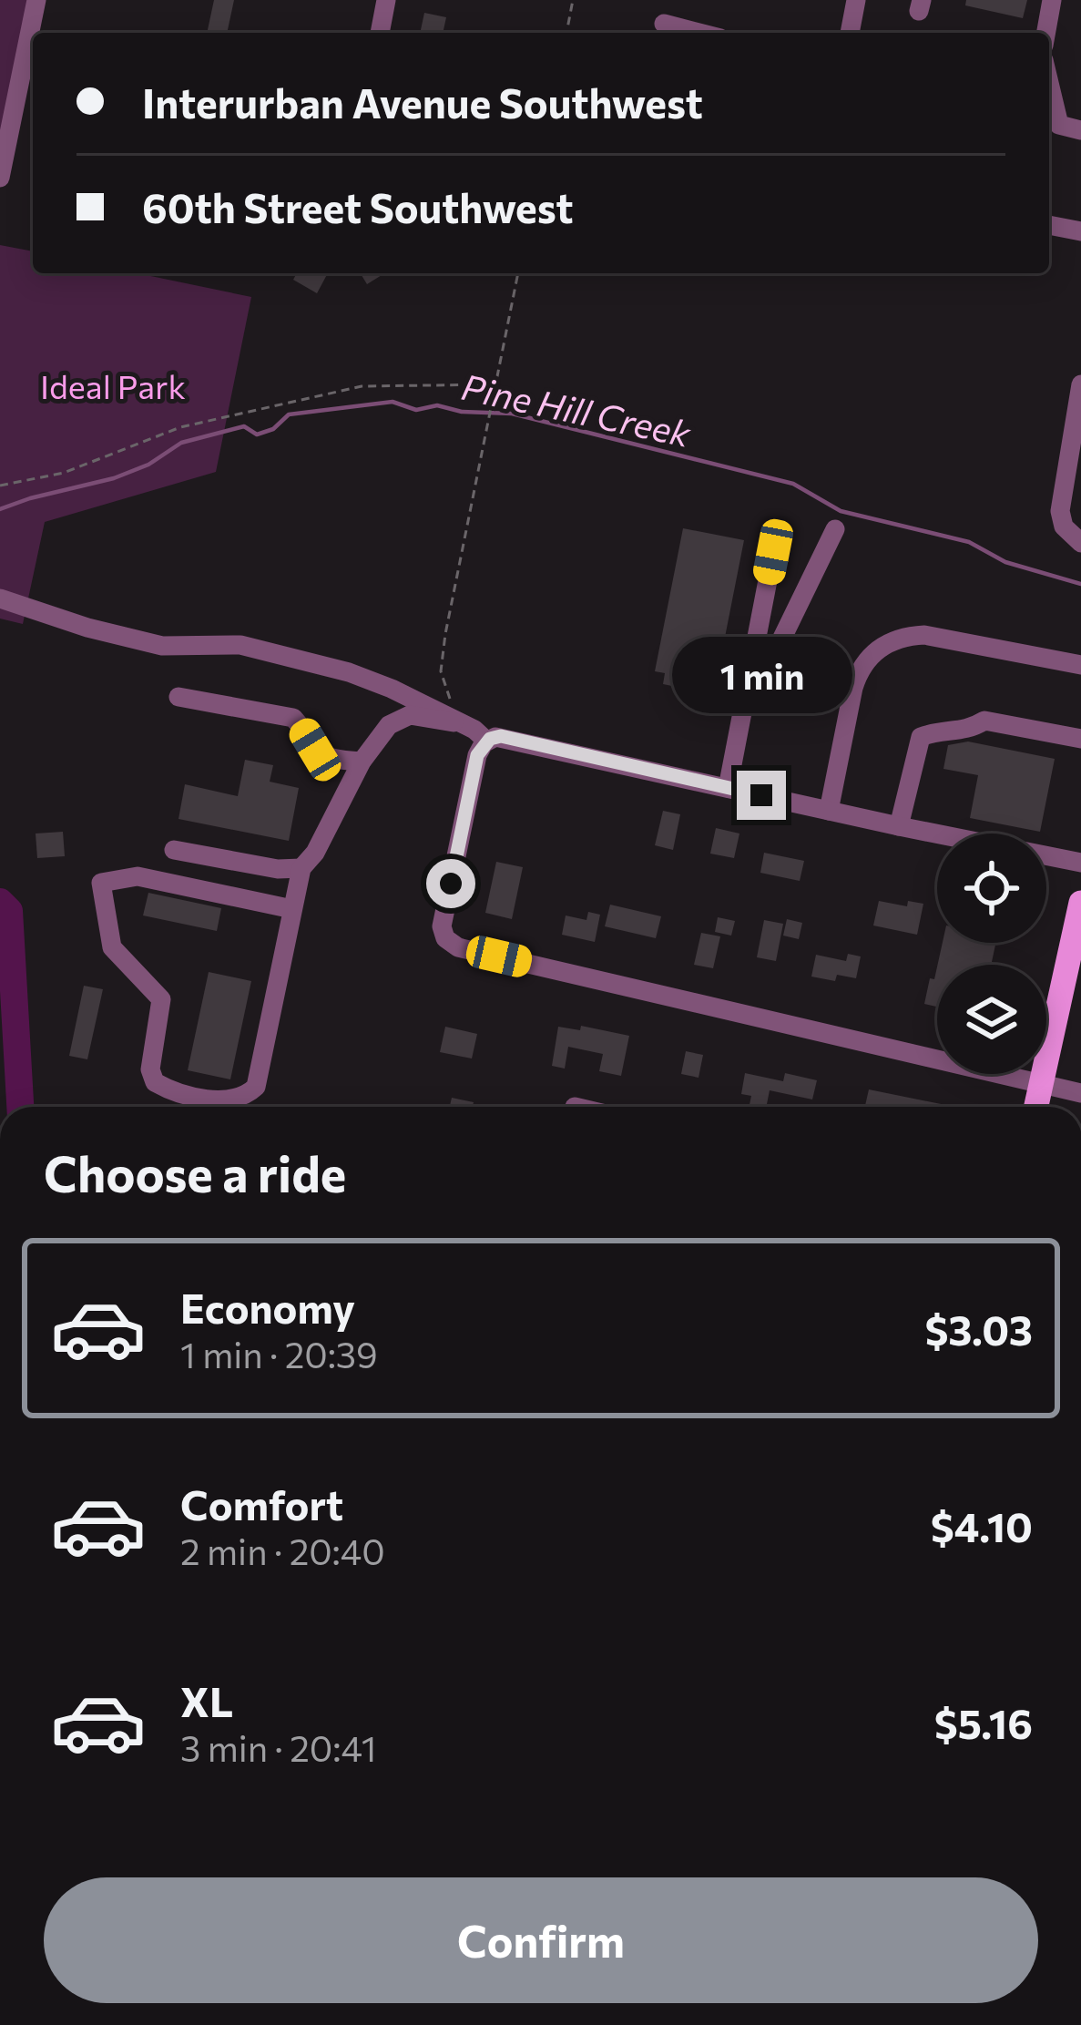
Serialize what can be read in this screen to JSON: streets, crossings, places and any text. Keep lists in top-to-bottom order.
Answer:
{
  "water": ["Pine Hill Creek"],
  "parks": ["Ideal Park"],
  "page": {
    "banner": ["Interurban Avenue Southwest", "60th Street Southwest"],
    "bubble": "1 min",
    "heading": "Choose a ride",
    "list": [
      {
        "name": "Economy",
        "note": "1 min · 20:39",
        "value": "$3.03"
      },
      {
        "name": "Comfort",
        "note": "2 min · 20:40",
        "value": "$4.10"
      },
      {
        "name": "XL",
        "note": "3 min · 20:41",
        "value": "$5.16"
      }
    ],
    "buttons": "Confirm"
  }
}
